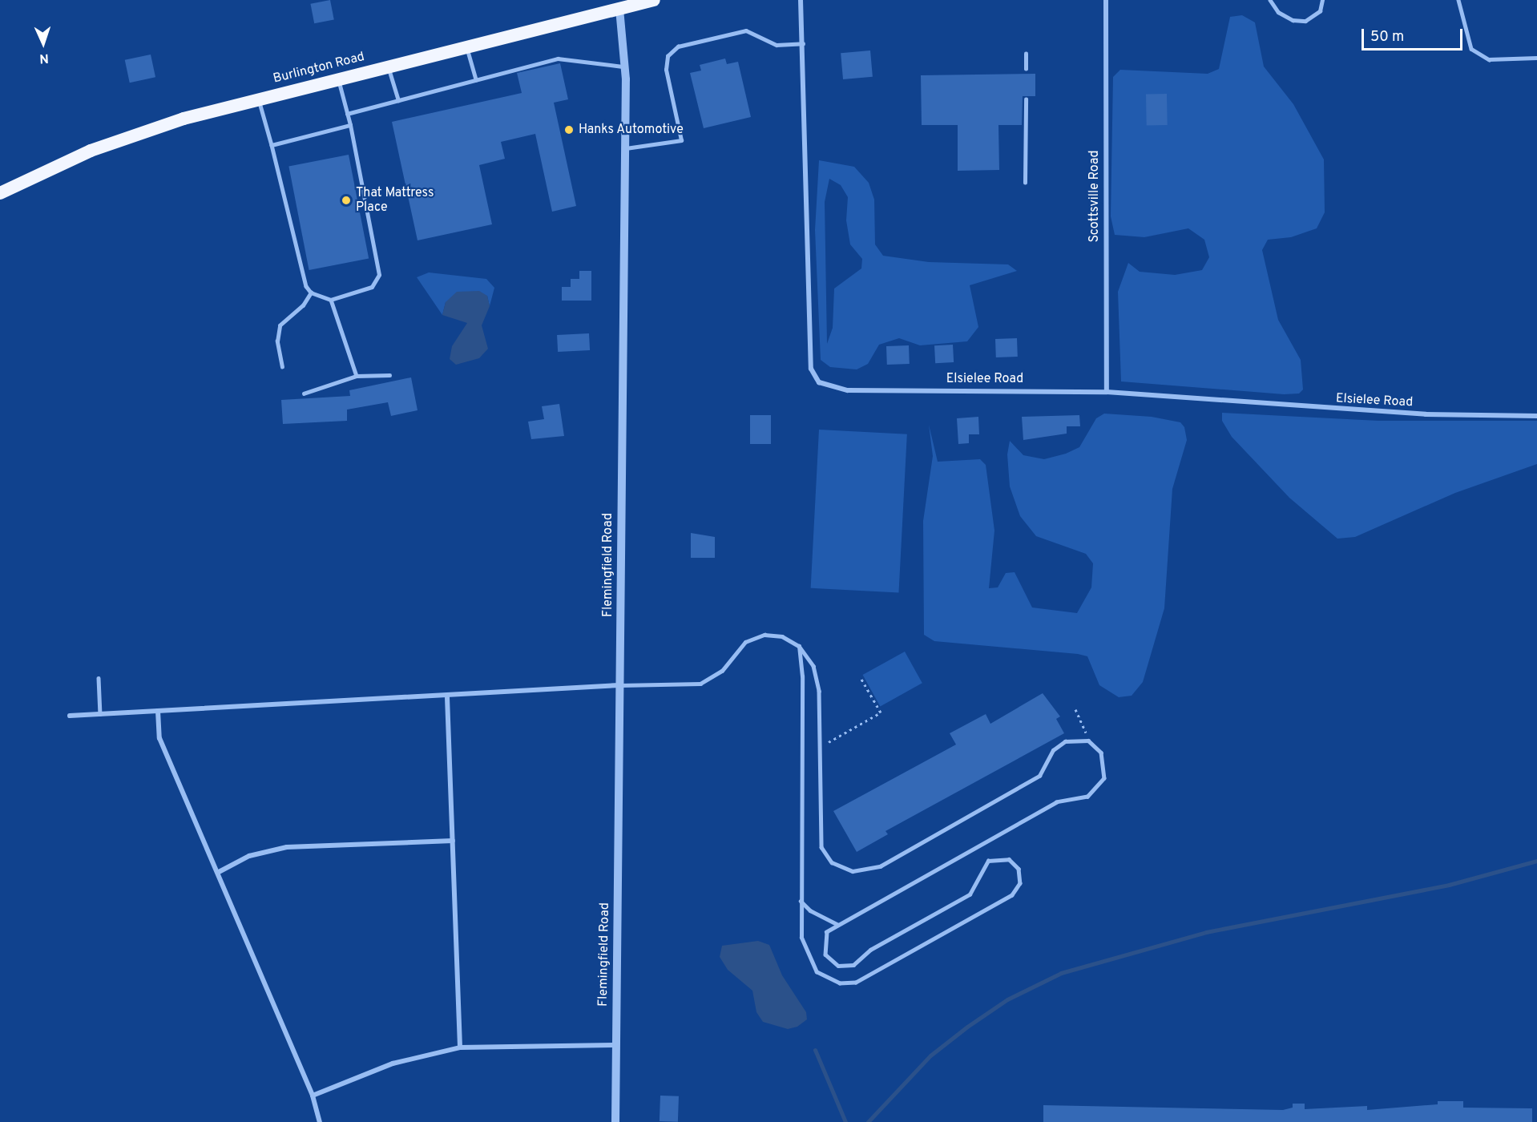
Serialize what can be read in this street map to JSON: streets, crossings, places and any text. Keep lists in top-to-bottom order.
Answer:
{
  "streets": {
    "highway": ["Burlington Road"],
    "street": ["Scottsville Road", "Elsielee Road", "Flemingfield Road"]
  },
  "crossings": [
    ["Burlington Road", "Flemingfield Road"],
    ["Scottsville Road", "Elsielee Road"]
  ],
  "places": ["Hanks Automotive", "That Mattress Place"],
  "scale_bar": "50 m",
  "north": "bottom"
}
